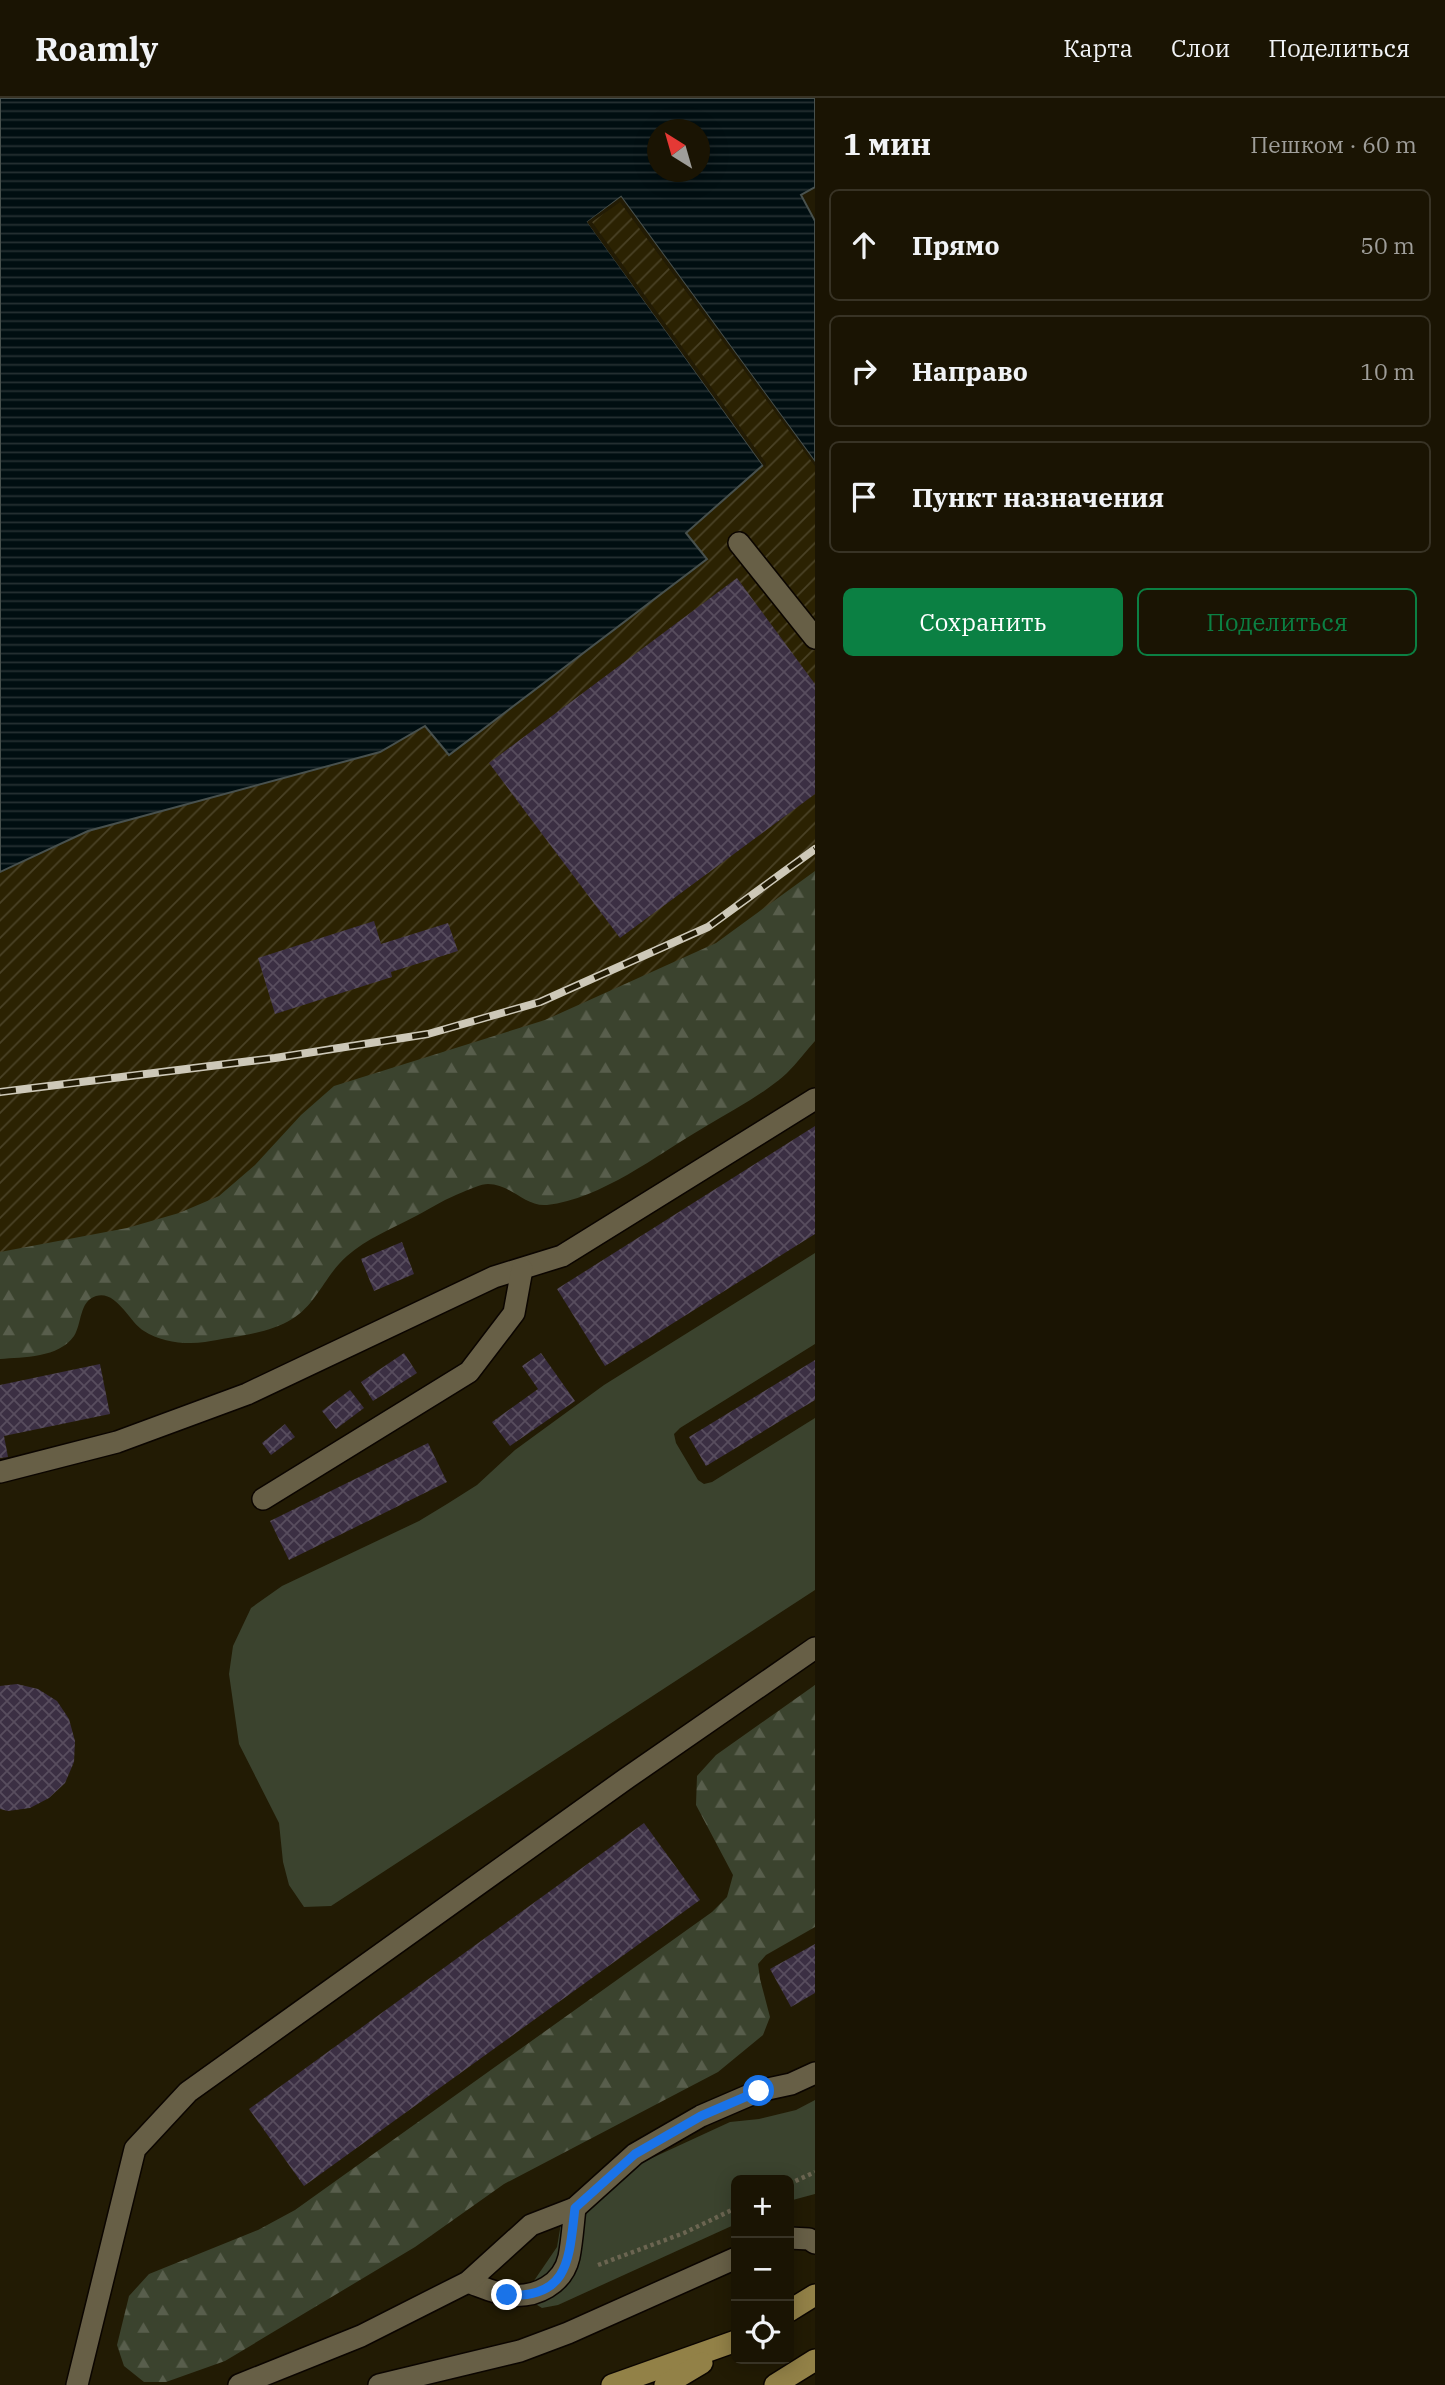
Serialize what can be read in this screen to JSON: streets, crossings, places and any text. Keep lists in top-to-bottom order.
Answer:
{
  "north": "top left",
  "page": {
    "header": "Roamly",
    "nav": ["Карта", "Слои", "Поделиться"],
    "heading": ["1 мин", "Пешком · 60 m"],
    "list": [
      ["Прямо", "50 m"],
      ["Направо", "10 m"],
      "Пункт назначения"
    ],
    "buttons": ["Сохранить", "Поделиться"],
    "map_buttons": ["+", "−"]
  }
}
